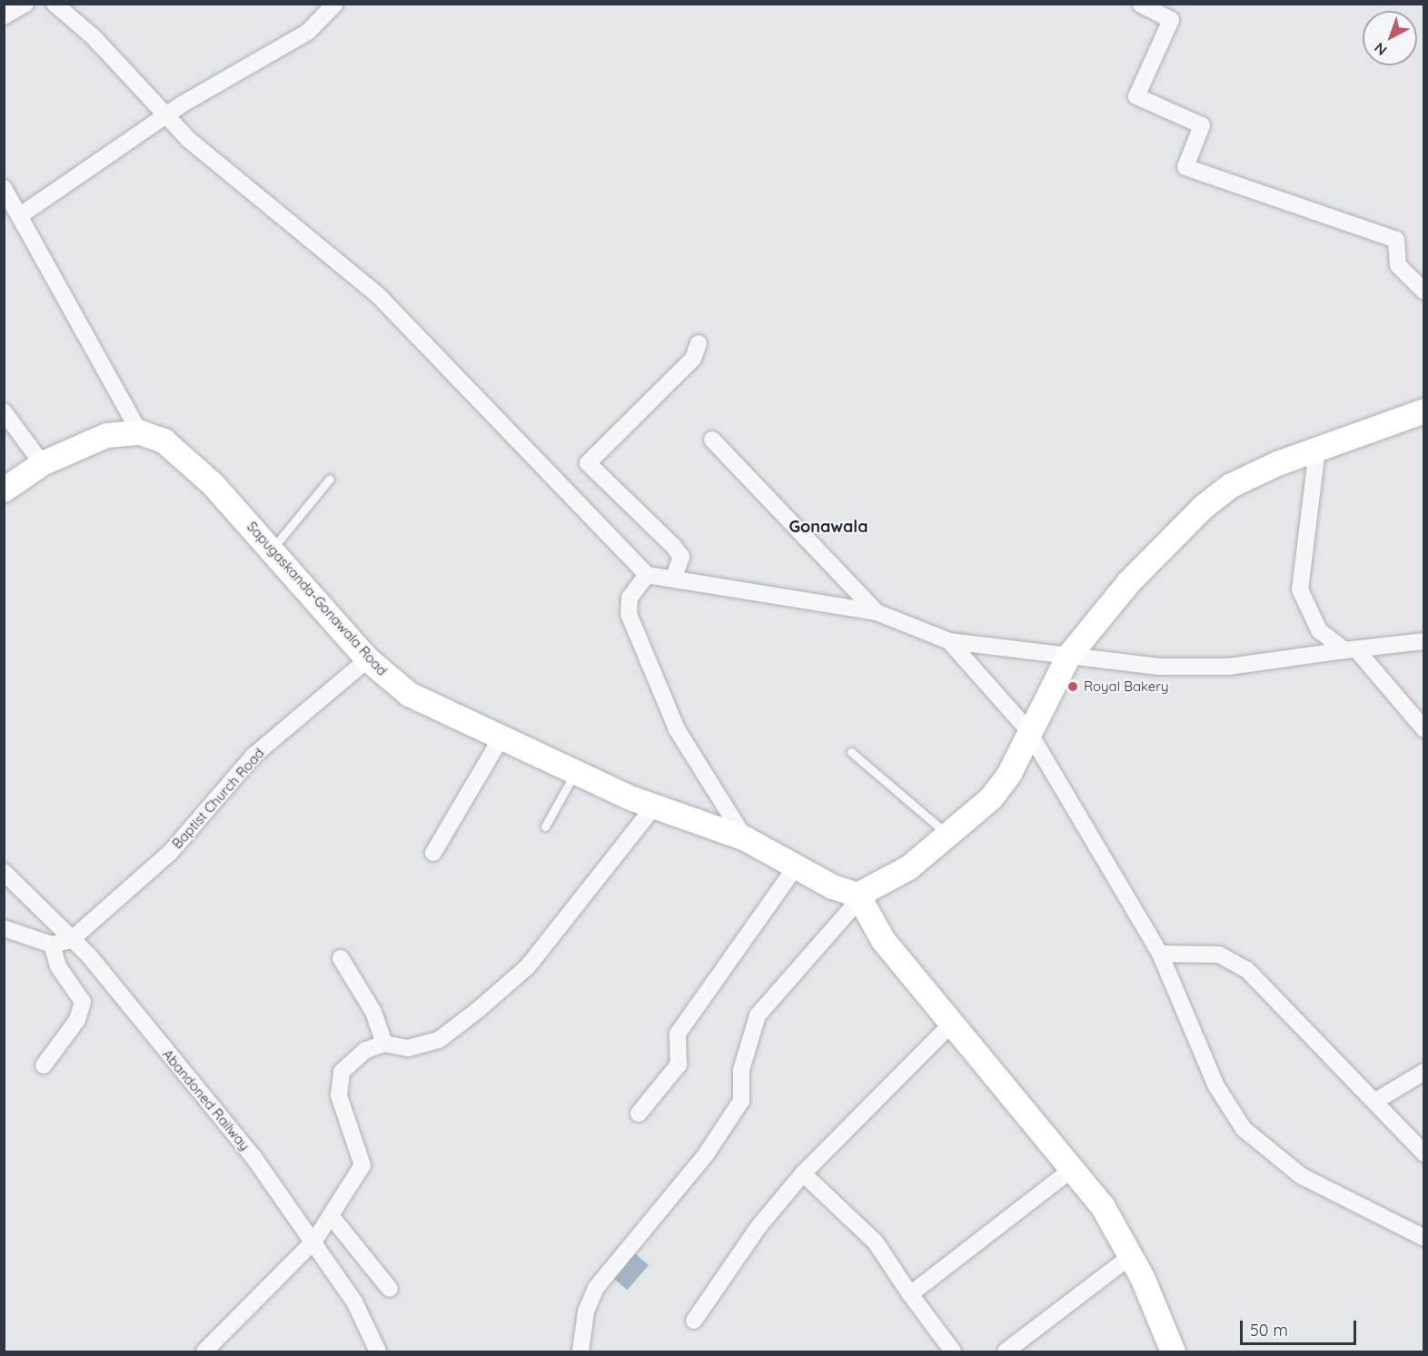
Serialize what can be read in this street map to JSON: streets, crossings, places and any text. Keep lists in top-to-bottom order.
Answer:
{
  "streets": {
    "street": ["Sapugaskanda-Gonawala Road", "Baptist Church Road", "Abandoned Railway"]
  },
  "crossings": [
    ["Sapugaskanda-Gonawala Road", "Baptist Church Road"],
    ["Baptist Church Road", "Abandoned Railway"]
  ],
  "districts": ["Gonawala"],
  "places": ["Royal Bakery"],
  "scale_bar": "50 m",
  "north": "bottom left"
}
